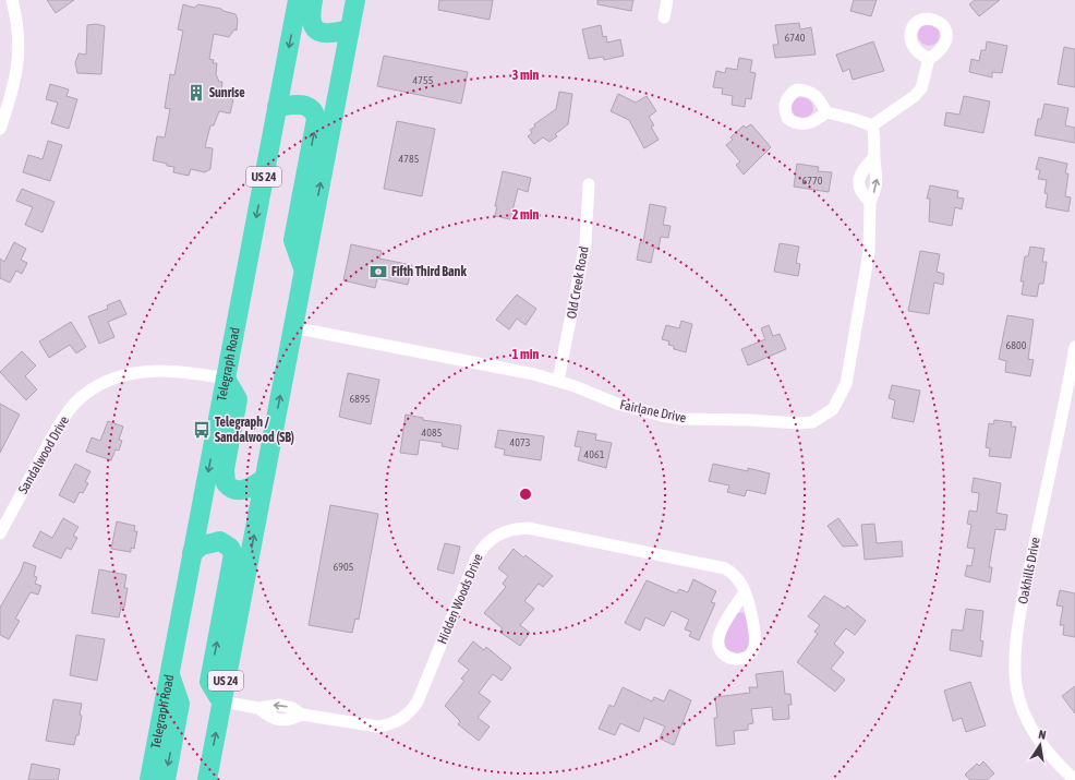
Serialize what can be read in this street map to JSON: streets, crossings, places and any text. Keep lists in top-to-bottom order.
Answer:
{
  "streets": {
    "highway": ["US 24", "Telegraph Road"],
    "street": [
      "Old Creek Road",
      "Fairlane Drive",
      "Sandalwood Drive",
      "Oakhills Drive",
      "Hidden Woods Drive"
    ]
  },
  "crossings": [
    ["US 24", "Fairlane Drive"],
    ["US 24", "Hidden Woods Drive"],
    ["Old Creek Road", "Fairlane Drive"],
    ["Telegraph Road", "Sandalwood Drive"]
  ],
  "places": {
    "building": ["Sunrise"],
    "bank": ["Fifth Third Bank"],
    "bus stop": ["Telegraph / Sandalwood (SB)"]
  },
  "house_numbers": [
    "6740",
    "4755",
    "4785",
    "6770",
    "6800",
    "6895",
    "4085",
    "4073",
    "4061",
    "6905"
  ],
  "north": "top",
  "rings": ["3 min", "2 min", "1 min"]
}
